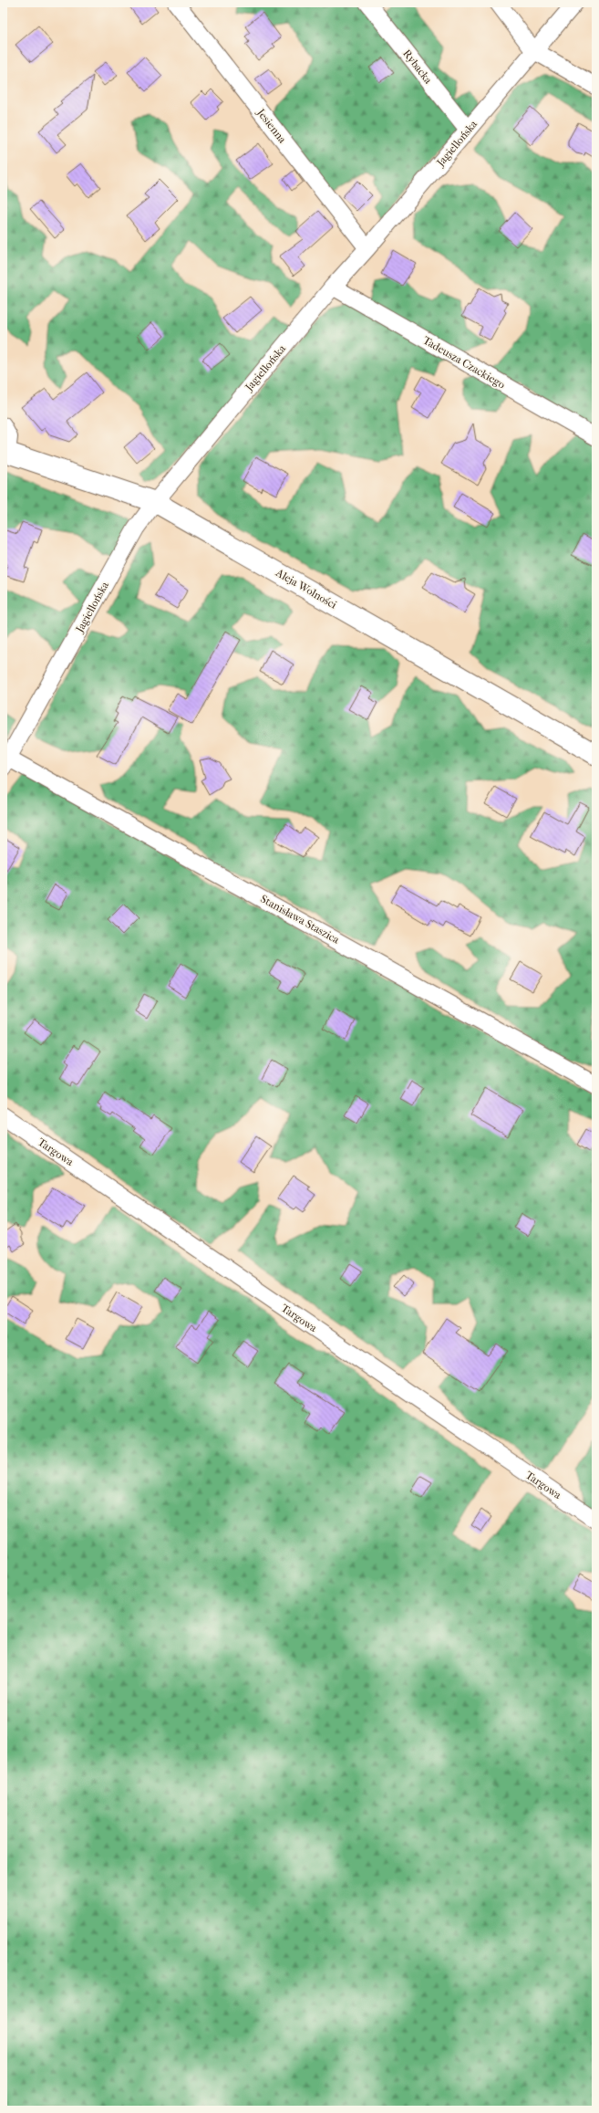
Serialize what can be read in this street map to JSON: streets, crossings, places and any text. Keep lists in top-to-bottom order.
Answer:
{
  "streets": {
    "street": [
      "Rybacka",
      "Jesienna",
      "Jagiellońska",
      "Tadeusza Czackiego",
      "Aleja Wolności",
      "Stanisława Staszica",
      "Targowa"
    ]
  },
  "crossings": [
    ["Rybacka", "Jagiellońska"],
    ["Jesienna", "Jagiellońska"],
    ["Jagiellońska", "Tadeusza Czackiego"],
    ["Jagiellońska", "Aleja Wolności"],
    ["Jagiellońska", "Stanisława Staszica"]
  ]
}
